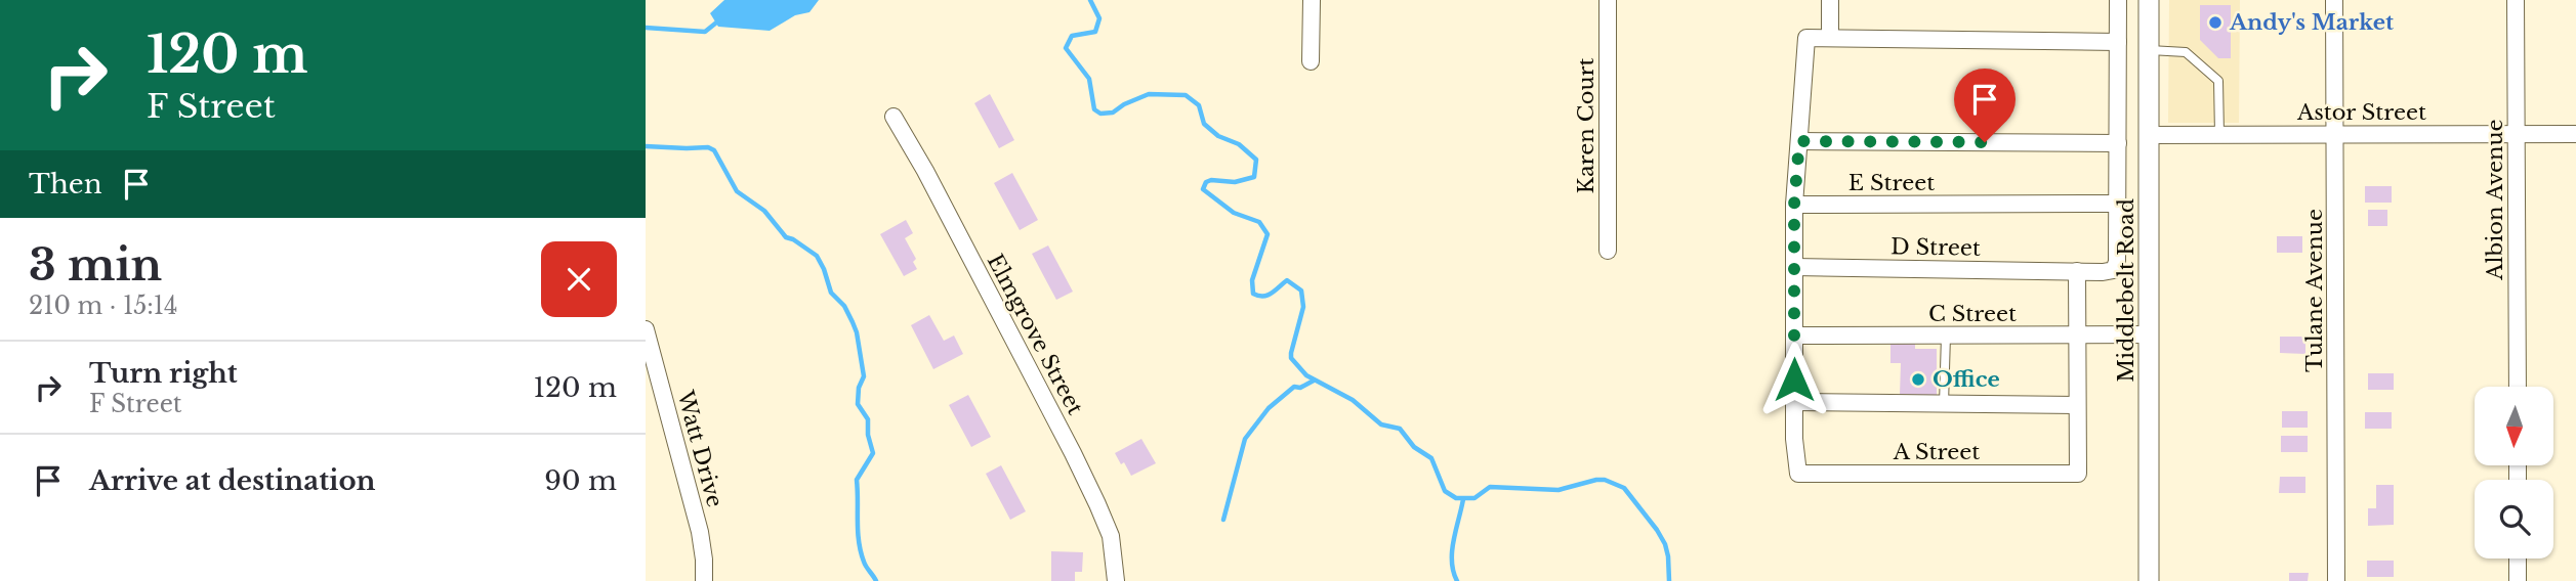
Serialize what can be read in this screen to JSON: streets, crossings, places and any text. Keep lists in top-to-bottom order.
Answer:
{
  "streets": {
    "street": [
      "Astor Street",
      "Karen Court",
      "E Street",
      "Albion Avenue",
      "D Street",
      "Middlebelt Road",
      "Tulane Avenue",
      "C Street",
      "Elmgrove Street",
      "Watt Drive",
      "A Street"
    ]
  },
  "crossings": [
    ["Astor Street", "Albion Avenue"],
    ["Astor Street", "Middlebelt Road"],
    ["Astor Street", "Tulane Avenue"],
    ["E Street", "D Street"],
    ["D Street", "A Street"],
    ["Middlebelt Road", "C Street"],
    ["C Street", "A Street"]
  ],
  "places": ["Andy's Market", "Office"],
  "north": "bottom",
  "page": {
    "turn": ["120 m", "F Street"],
    "then": "Then",
    "heading": ["3 min", "210 m · 15:14"],
    "list": [
      {
        "name": "Turn right",
        "note": "F Street",
        "value": "120 m"
      },
      {
        "name": "Arrive at destination",
        "value": "90 m"
      }
    ]
  }
}
